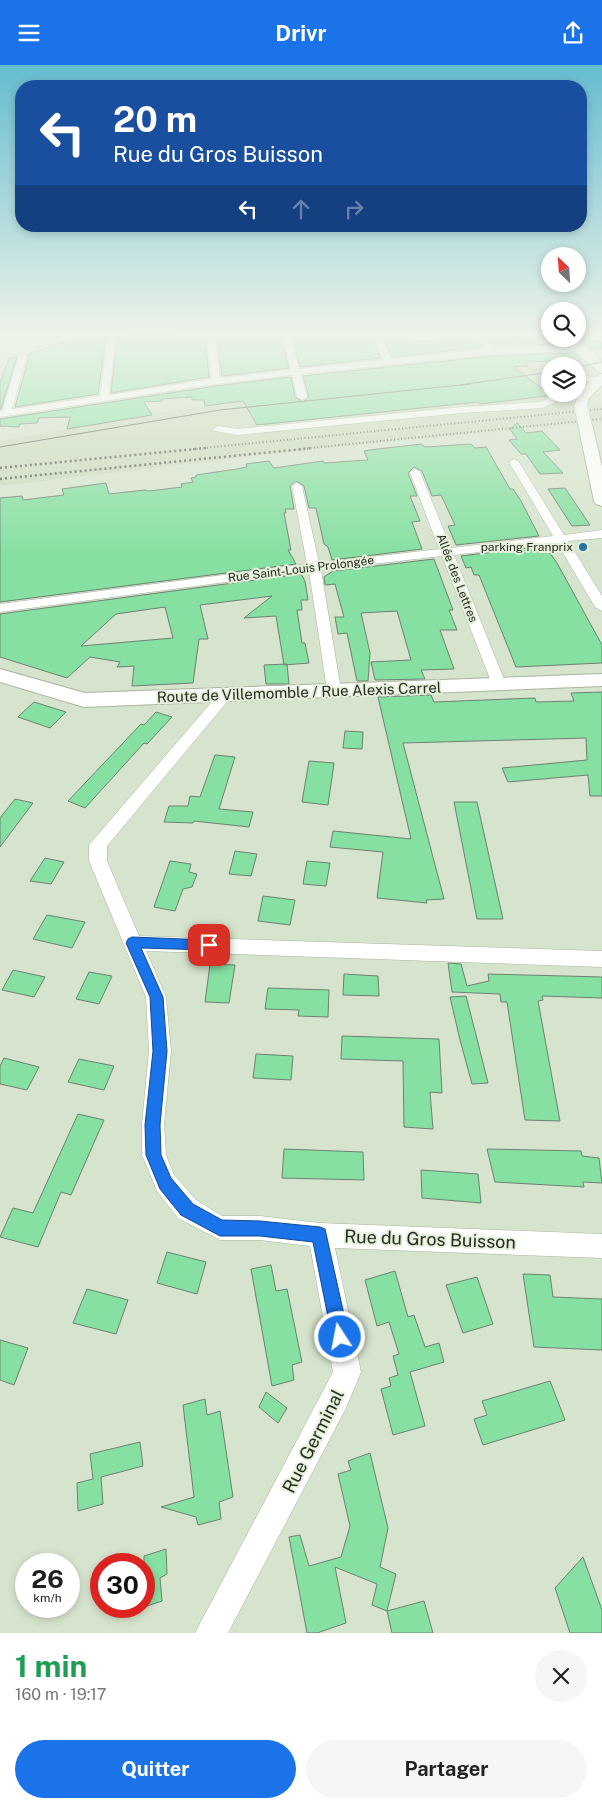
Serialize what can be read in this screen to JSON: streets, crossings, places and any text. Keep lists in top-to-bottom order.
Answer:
{
  "streets": {
    "street": [
      "Rue Saint-Louis Prolongée",
      "Allée des Lettres",
      "Route de Villemomble / Rue Alexis Carrel",
      "Rue du Gros Buisson",
      "Rue Germinal"
    ]
  },
  "crossings": [
    ["Rue Saint-Louis Prolongée", "Allée des Lettres"],
    ["Allée des Lettres", "Route de Villemomble / Rue Alexis Carrel"],
    ["Route de Villemomble / Rue Alexis Carrel", "Rue du Gros Buisson"],
    ["Rue du Gros Buisson", "Rue Germinal"]
  ],
  "places": ["parking Franprix"],
  "north": "top left",
  "page": {
    "header": "Drivr",
    "turn": ["20 m", "Rue du Gros Buisson"],
    "speed": "26 km/h",
    "limit": "30",
    "heading": ["1 min", "160 m · 19:17"],
    "buttons": ["Quitter", "Partager"]
  }
}
